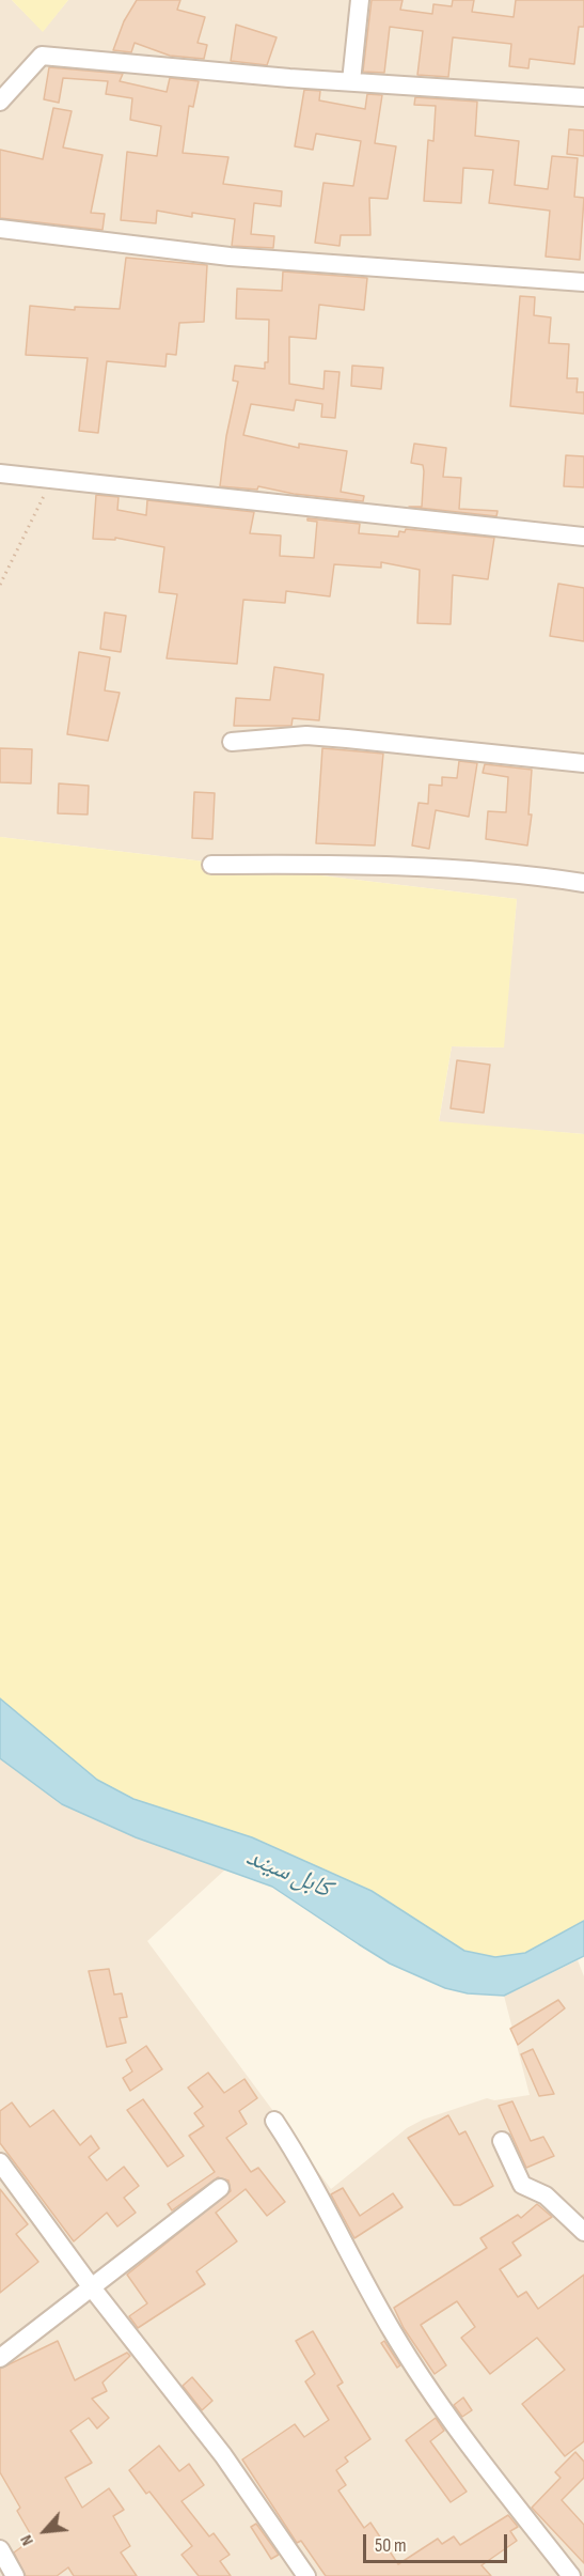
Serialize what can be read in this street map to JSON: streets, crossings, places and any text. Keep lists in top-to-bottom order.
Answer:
{
  "water": ["کابل سيند"],
  "scale_bar": "50 m",
  "north": "bottom left"
}
